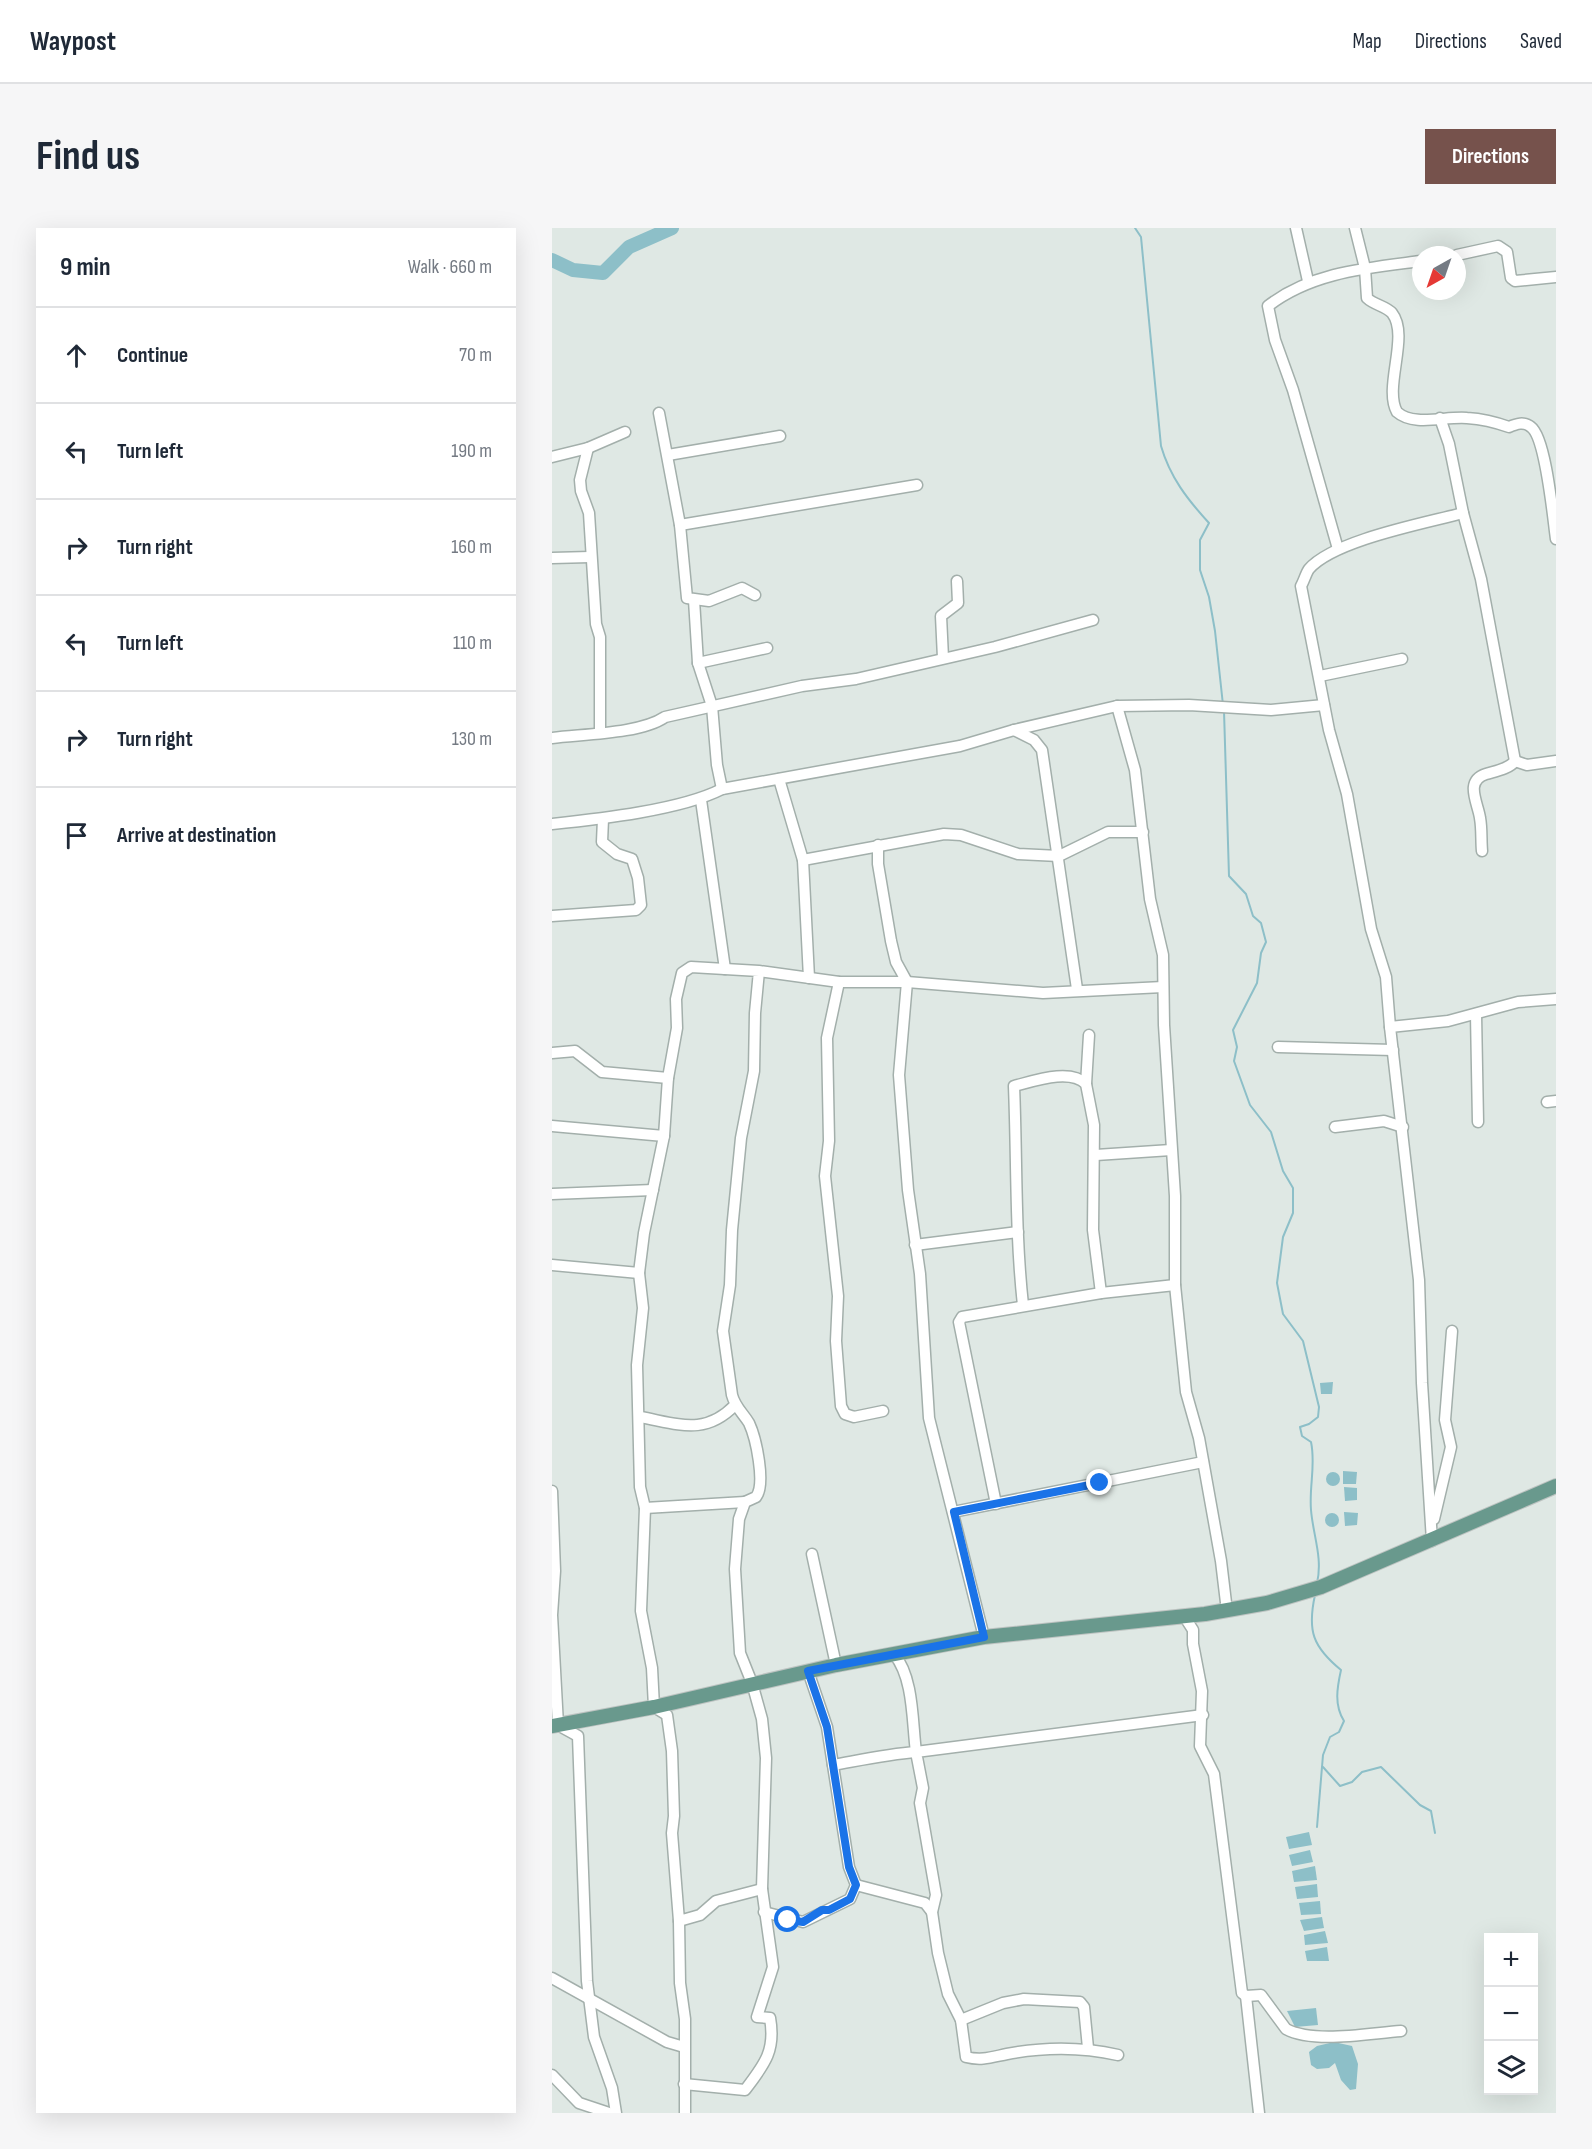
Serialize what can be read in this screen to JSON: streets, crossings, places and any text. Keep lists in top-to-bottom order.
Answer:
{
  "north": "bottom left",
  "page": {
    "header": "Waypost",
    "nav": ["Map", "Directions", "Saved"],
    "buttons": "Directions",
    "title": "Find us",
    "heading": ["9 min", "Walk · 660 m"],
    "list": [
      ["Continue", "70 m"],
      ["Turn left", "190 m"],
      ["Turn right", "160 m"],
      ["Turn left", "110 m"],
      ["Turn right", "130 m"],
      "Arrive at destination"
    ],
    "map_buttons": ["+", "−"]
  }
}
